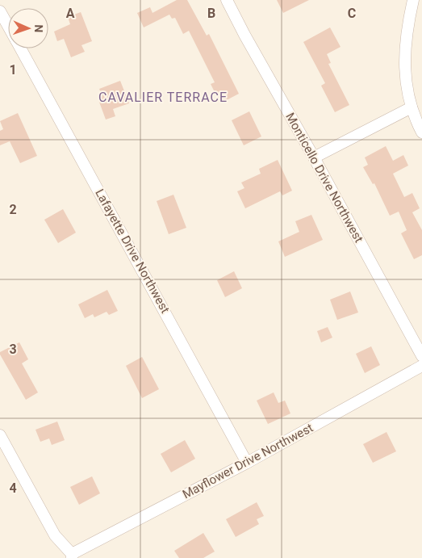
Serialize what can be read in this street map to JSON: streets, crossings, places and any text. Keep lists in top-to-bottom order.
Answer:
{
  "streets": {
    "street": ["Monticello Drive Northwest", "Lafayette Drive Northwest", "Mayflower Drive Northwest"]
  },
  "crossings": [
    ["Lafayette Drive Northwest", "Mayflower Drive Northwest"]
  ],
  "districts": ["CAVALIER TERRACE"],
  "north": "right",
  "grid": {
    "columns": ["A", "B", "C"],
    "rows": [
      "1",
      "2",
      "3",
      "4"
    ]
  }
}
